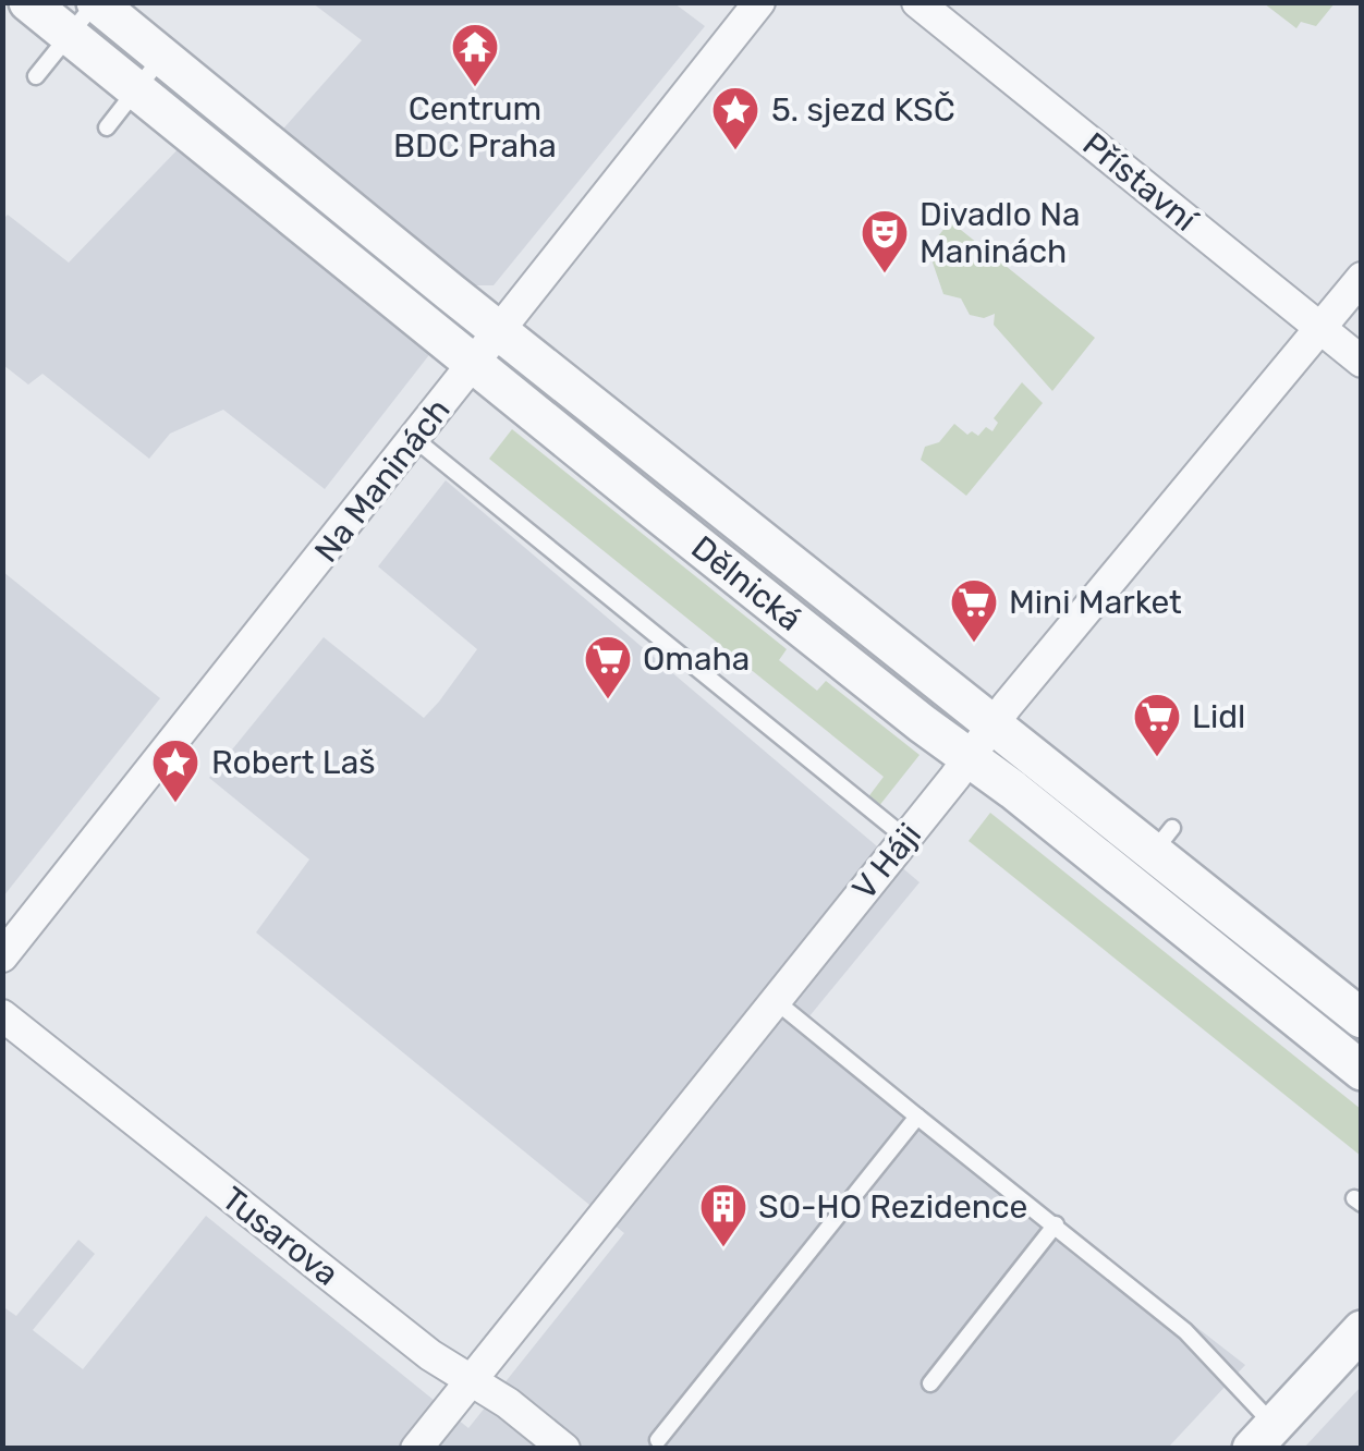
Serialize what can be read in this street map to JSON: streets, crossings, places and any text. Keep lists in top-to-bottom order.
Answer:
{
  "streets": {
    "street": [
      "Přístavní",
      "Na Maninách",
      "Dělnická",
      "V Háji",
      "Tusarova"
    ]
  },
  "crossings": [
    ["Přístavní", "V Háji"],
    ["Na Maninách", "Dělnická"],
    ["Dělnická", "V Háji"],
    ["V Háji", "Tusarova"]
  ],
  "places": {
    "temple": ["Centrum BDC Praha"],
    "place": ["5. sjezd KSČ", "Robert Laš"],
    "theatre": ["Divadlo Na Maninách"],
    "supermarket": ["Mini Market", "Omaha", "Lidl"],
    "building": ["SO-HO Rezidence"]
  }
}
